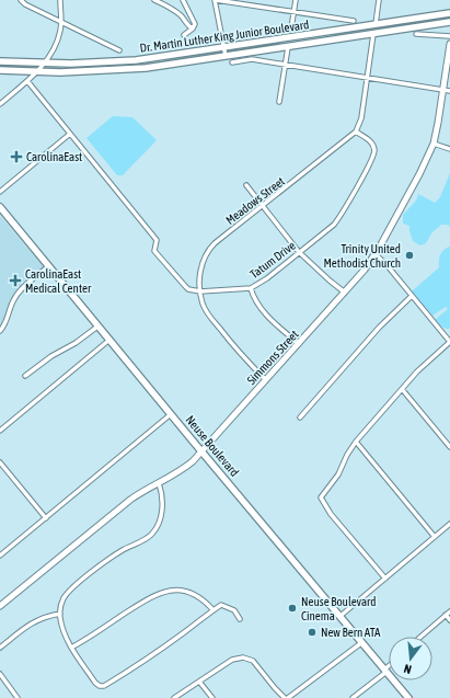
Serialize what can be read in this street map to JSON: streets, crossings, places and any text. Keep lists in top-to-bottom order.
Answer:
{
  "streets": {
    "main road": ["Dr. Martin Luther King Junior Boulevard", "Neuse Boulevard"],
    "street": ["Meadows Street", "Tatum Drive", "Simmons Street"]
  },
  "crossings": [
    ["Meadows Street", "Tatum Drive"],
    ["Meadows Street", "Simmons Street"],
    ["Simmons Street", "Neuse Boulevard"]
  ],
  "places": {
    "health": ["CarolinaEast", "CarolinaEast Medical Center"],
    "other": ["Trinity United Methodist Church", "Neuse Boulevard Cinema", "New Bern ATA"]
  },
  "north": "bottom"
}
